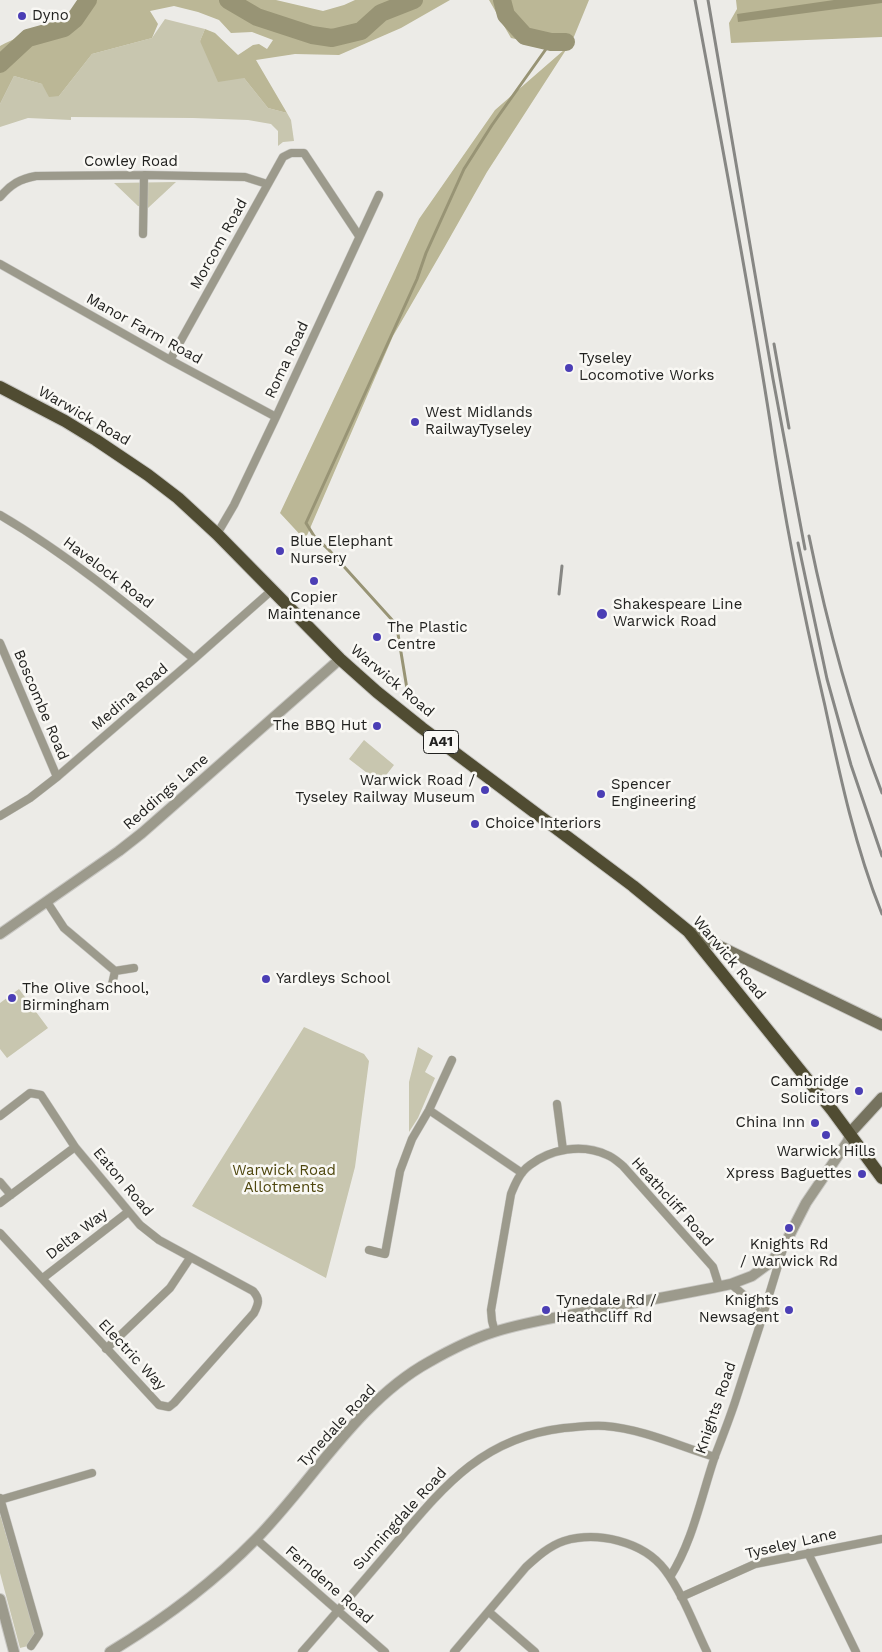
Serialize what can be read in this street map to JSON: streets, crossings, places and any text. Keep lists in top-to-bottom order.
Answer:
{
  "streets": {
    "highway": ["Warwick Road", "A41"],
    "street": [
      "Cowley Road",
      "Morcom Road",
      "Manor Farm Road",
      "Roma Road",
      "Havelock Road",
      "Medina Road",
      "Boscombe Road",
      "Reddings Lane",
      "Eaton Road",
      "Heathcliff Road",
      "Delta Way",
      "Electric Way",
      "Knights Road",
      "Tynedale Road",
      "Sunningdale Road",
      "Tyseley Lane",
      "Ferndene Road"
    ]
  },
  "crossings": [
    ["Cowley Road", "Morcom Road"],
    ["Morcom Road", "Manor Farm Road"],
    ["Morcom Road", "Roma Road"],
    ["Manor Farm Road", "Roma Road"],
    ["Roma Road", "Warwick Road"],
    ["Warwick Road", "Medina Road"],
    ["Warwick Road", "Reddings Lane"],
    ["Warwick Road", "Knights Road"],
    ["Havelock Road", "Medina Road"],
    ["Medina Road", "Boscombe Road"],
    ["Eaton Road", "Delta Way"],
    ["Eaton Road", "Electric Way"],
    ["Heathcliff Road", "Knights Road"],
    ["Heathcliff Road", "Tynedale Road"],
    ["Delta Way", "Electric Way"],
    ["Knights Road", "Tynedale Road"],
    ["Knights Road", "Sunningdale Road"],
    ["Tynedale Road", "Ferndene Road"],
    ["Sunningdale Road", "Ferndene Road"]
  ],
  "parks": ["Warwick Road Allotments"],
  "places": [
    "Dyno",
    "Tyseley Locomotive Works",
    "West Midlands RailwayTyseley",
    "Blue Elephant Nursery",
    "Copier Maintenance",
    "Shakespeare Line Warwick Road",
    "The Plastic Centre",
    "The BBQ Hut",
    "Warwick Road / Tyseley Railway Museum",
    "Spencer Engineering",
    "Choice Interiors",
    "Yardleys School",
    "The Olive School, Birmingham",
    "Cambridge Solicitors",
    "China Inn",
    "Warwick Hills",
    "Xpress Baguettes",
    "Knights Rd / Warwick Rd",
    "Tynedale Rd / Heathcliff Rd",
    "Knights Newsagent"
  ]
}
